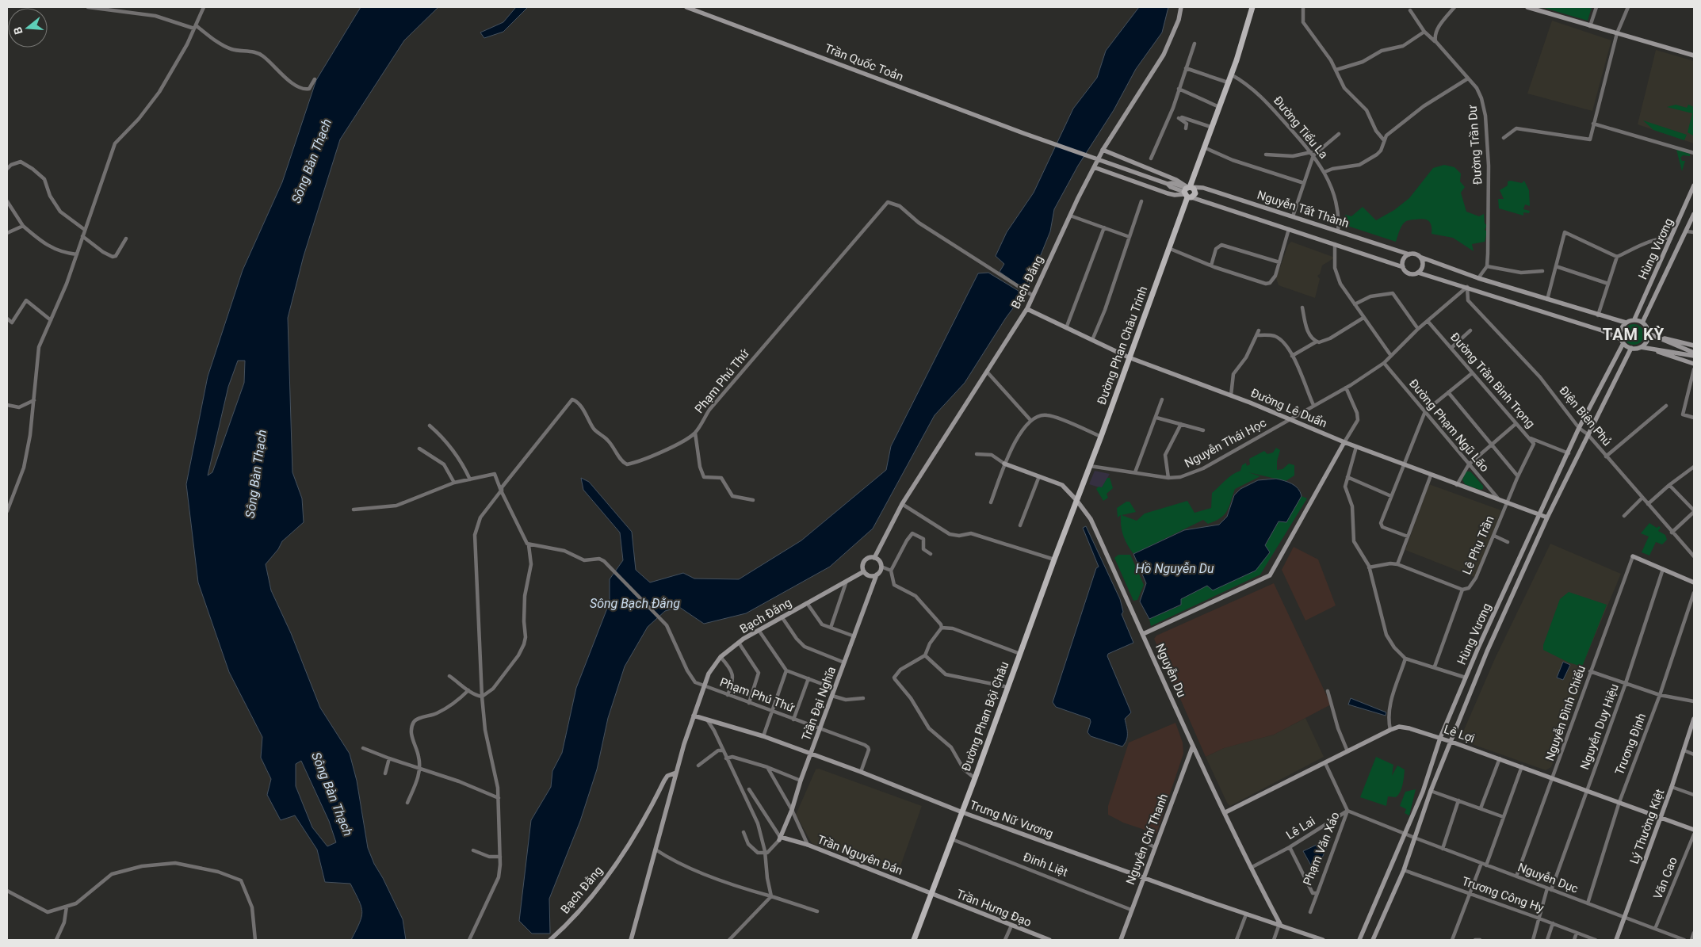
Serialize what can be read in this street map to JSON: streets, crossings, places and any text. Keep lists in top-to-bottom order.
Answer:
{
  "streets": {
    "main road": ["Đường Phan Châu Trinh", "Đường Phan Bội Châu"],
    "street": [
      "Trần Quốc Toản",
      "Đường Tiểu La",
      "Đường Trần Dư",
      "Nguyễn Tất Thành",
      "Hùng Vương",
      "Bạch Đằng",
      "Đường Trần Bình Trọng",
      "Phạm Phú Thứ",
      "Đường Lê Duẩn",
      "Điện Biên Phủ",
      "Đường Phạm Ngũ Lão",
      "Nguyễn Thái Học",
      "Lê Phụ Trần",
      "Nguyễn Du",
      "Trần Đại Nghĩa",
      "Nguyễn Đình Chiểu",
      "Nguyễn Duy Hiệu",
      "Lê Lợi",
      "Trương Định",
      "Trưng Nữ Vương",
      "Lý Thường Kiệt",
      "Lê Lai",
      "Nguyễn Chí Thanh",
      "Phạm Văn Xảo",
      "Trần Nguyên Đán",
      "Đinh Liệt",
      "Nguyễn Dục",
      "Văn Cao",
      "Trương Công Hy",
      "Trần Hưng Đạo"
    ]
  },
  "crossings": [
    ["Trần Quốc Toản", "Nguyễn Tất Thành"],
    ["Trần Quốc Toản", "Đường Phan Châu Trinh"],
    ["Đường Tiểu La", "Nguyễn Tất Thành"],
    ["Đường Tiểu La", "Đường Phan Châu Trinh"],
    ["Nguyễn Tất Thành", "Đường Phan Châu Trinh"],
    ["Hùng Vương", "Đường Lê Duẩn"],
    ["Hùng Vương", "Điện Biên Phủ"],
    ["Hùng Vương", "Lê Lợi"],
    ["Hùng Vương", "Nguyễn Dục"],
    ["Hùng Vương", "Trương Công Hy"],
    ["Bạch Đằng", "Phạm Phú Thứ"],
    ["Bạch Đằng", "Đường Lê Duẩn"],
    ["Bạch Đằng", "Trần Đại Nghĩa"],
    ["Bạch Đằng", "Trưng Nữ Vương"],
    ["Đường Phan Châu Trinh", "Đường Lê Duẩn"],
    ["Đường Phan Châu Trinh", "Nguyễn Thái Học"],
    ["Đường Phan Châu Trinh", "Nguyễn Du"],
    ["Đường Phan Châu Trinh", "Đường Phan Bội Châu"],
    ["Đường Trần Bình Trọng", "Nguyễn Thái Học"],
    ["Đường Trần Bình Trọng", "Lê Phụ Trần"],
    ["Phạm Phú Thứ", "Trần Đại Nghĩa"],
    ["Phạm Phú Thứ", "Trưng Nữ Vương"],
    ["Đường Lê Duẩn", "Đường Phạm Ngũ Lão"],
    ["Đường Lê Duẩn", "Nguyễn Thái Học"],
    ["Đường Lê Duẩn", "Lê Phụ Trần"],
    ["Điện Biên Phủ", "Nguyễn Thái Học"],
    ["Đường Phạm Ngũ Lão", "Nguyễn Thái Học"],
    ["Nguyễn Du", "Đường Phan Bội Châu"],
    ["Nguyễn Du", "Lê Lợi"],
    ["Nguyễn Du", "Trưng Nữ Vương"],
    ["Nguyễn Du", "Lê Lai"],
    ["Nguyễn Du", "Nguyễn Chí Thanh"],
    ["Trần Đại Nghĩa", "Trưng Nữ Vương"],
    ["Trần Đại Nghĩa", "Trần Nguyên Đán"],
    ["Nguyễn Đình Chiểu", "Lê Lợi"],
    ["Nguyễn Đình Chiểu", "Nguyễn Dục"],
    ["Đường Phan Bội Châu", "Trưng Nữ Vương"],
    ["Đường Phan Bội Châu", "Trần Nguyên Đán"],
    ["Đường Phan Bội Châu", "Đinh Liệt"],
    ["Đường Phan Bội Châu", "Trần Hưng Đạo"],
    ["Nguyễn Duy Hiệu", "Lê Lợi"],
    ["Nguyễn Duy Hiệu", "Nguyễn Dục"],
    ["Nguyễn Duy Hiệu", "Trương Công Hy"],
    ["Lê Lợi", "Trương Định"],
    ["Lê Lợi", "Lý Thường Kiệt"],
    ["Lê Lợi", "Phạm Văn Xảo"],
    ["Trương Định", "Nguyễn Dục"],
    ["Trưng Nữ Vương", "Nguyễn Chí Thanh"],
    ["Lý Thường Kiệt", "Nguyễn Dục"],
    ["Lê Lai", "Phạm Văn Xảo"],
    ["Nguyễn Chí Thanh", "Đinh Liệt"],
    ["Trần Nguyên Đán", "Trần Hưng Đạo"],
    ["Nguyễn Dục", "Văn Cao"]
  ],
  "districts": ["TAM KỲ"],
  "water": ["Sông Bàn Thạch", "Hồ Nguyễn Du", "Sông Bạch Đằng"],
  "north": "left"
}
